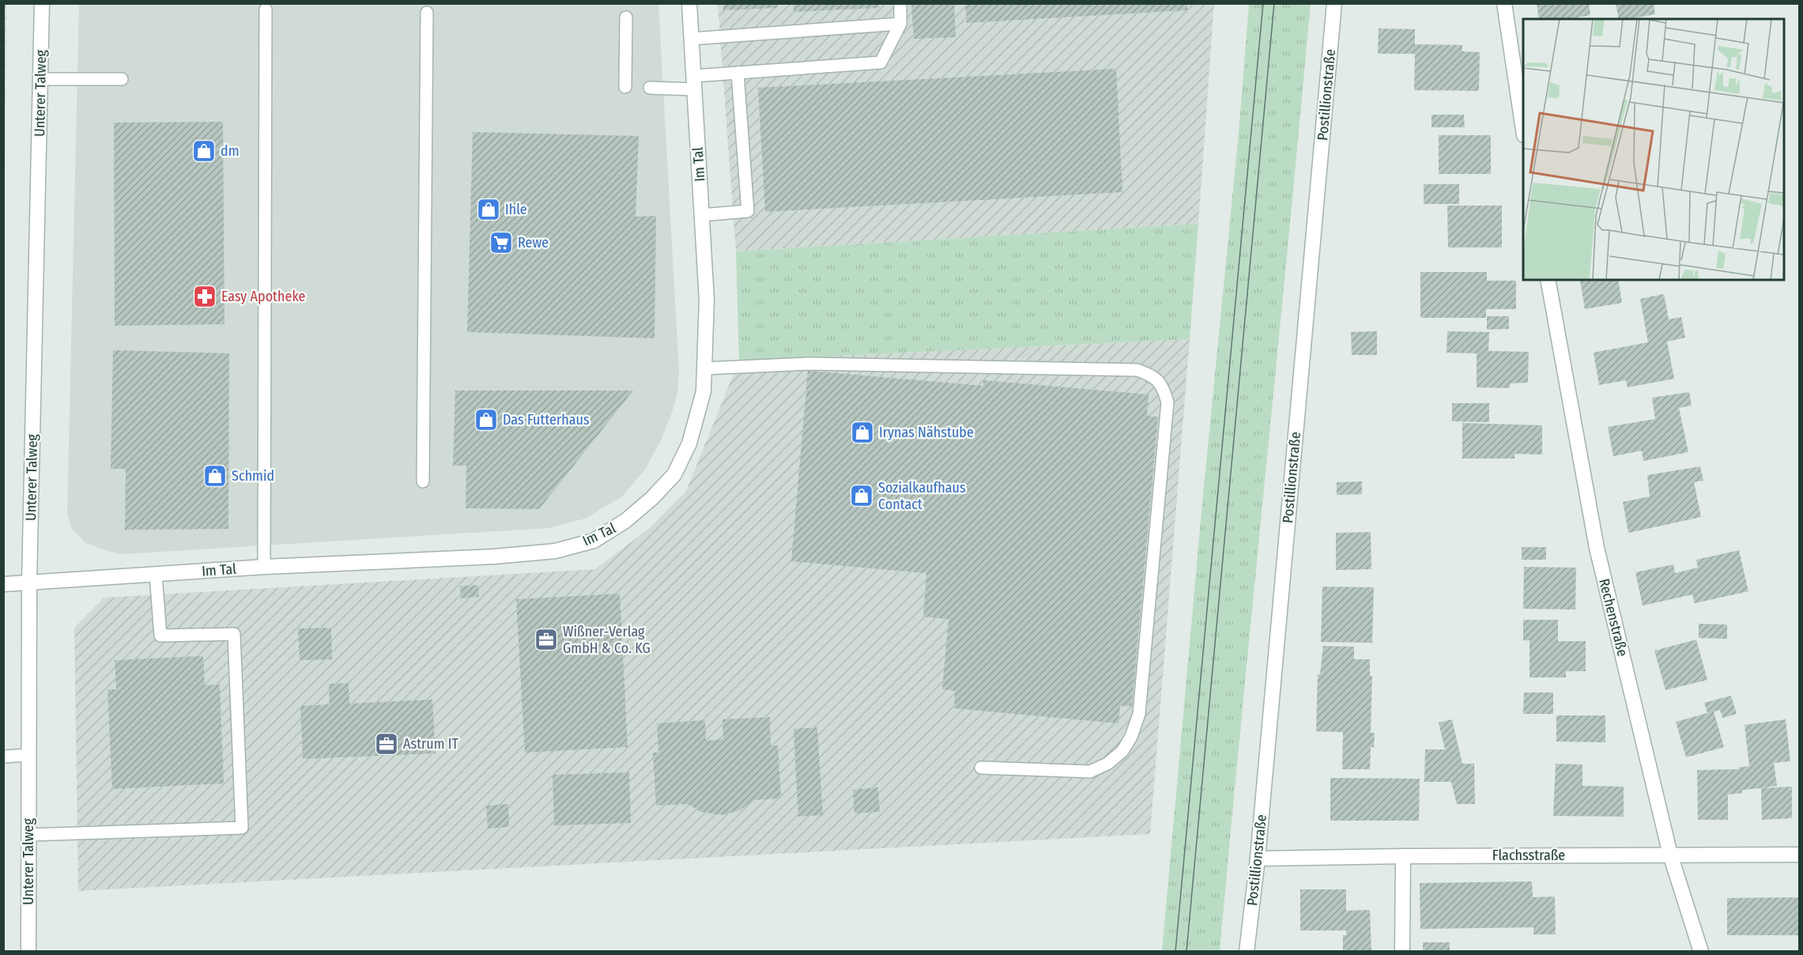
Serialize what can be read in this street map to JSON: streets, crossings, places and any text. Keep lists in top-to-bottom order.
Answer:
{
  "streets": {
    "street": [
      "Unterer Talweg",
      "Postillionstraße",
      "Im Tal",
      "Rechenstraße",
      "Flachsstraße"
    ]
  },
  "crossings": [
    ["Unterer Talweg", "Im Tal"],
    ["Postillionstraße", "Flachsstraße"],
    ["Rechenstraße", "Flachsstraße"]
  ],
  "places": {
    "shop": [
      "dm",
      "Ihle",
      "Das Futterhaus",
      "Irynas Nähstube",
      "Schmid",
      "Sozialkaufhaus Contact"
    ],
    "supermarket": ["Rewe"],
    "pharmacy": ["Easy Apotheke"],
    "office": ["Wißner-Verlag GmbH & Co. KG", "Astrum IT"]
  }
}
